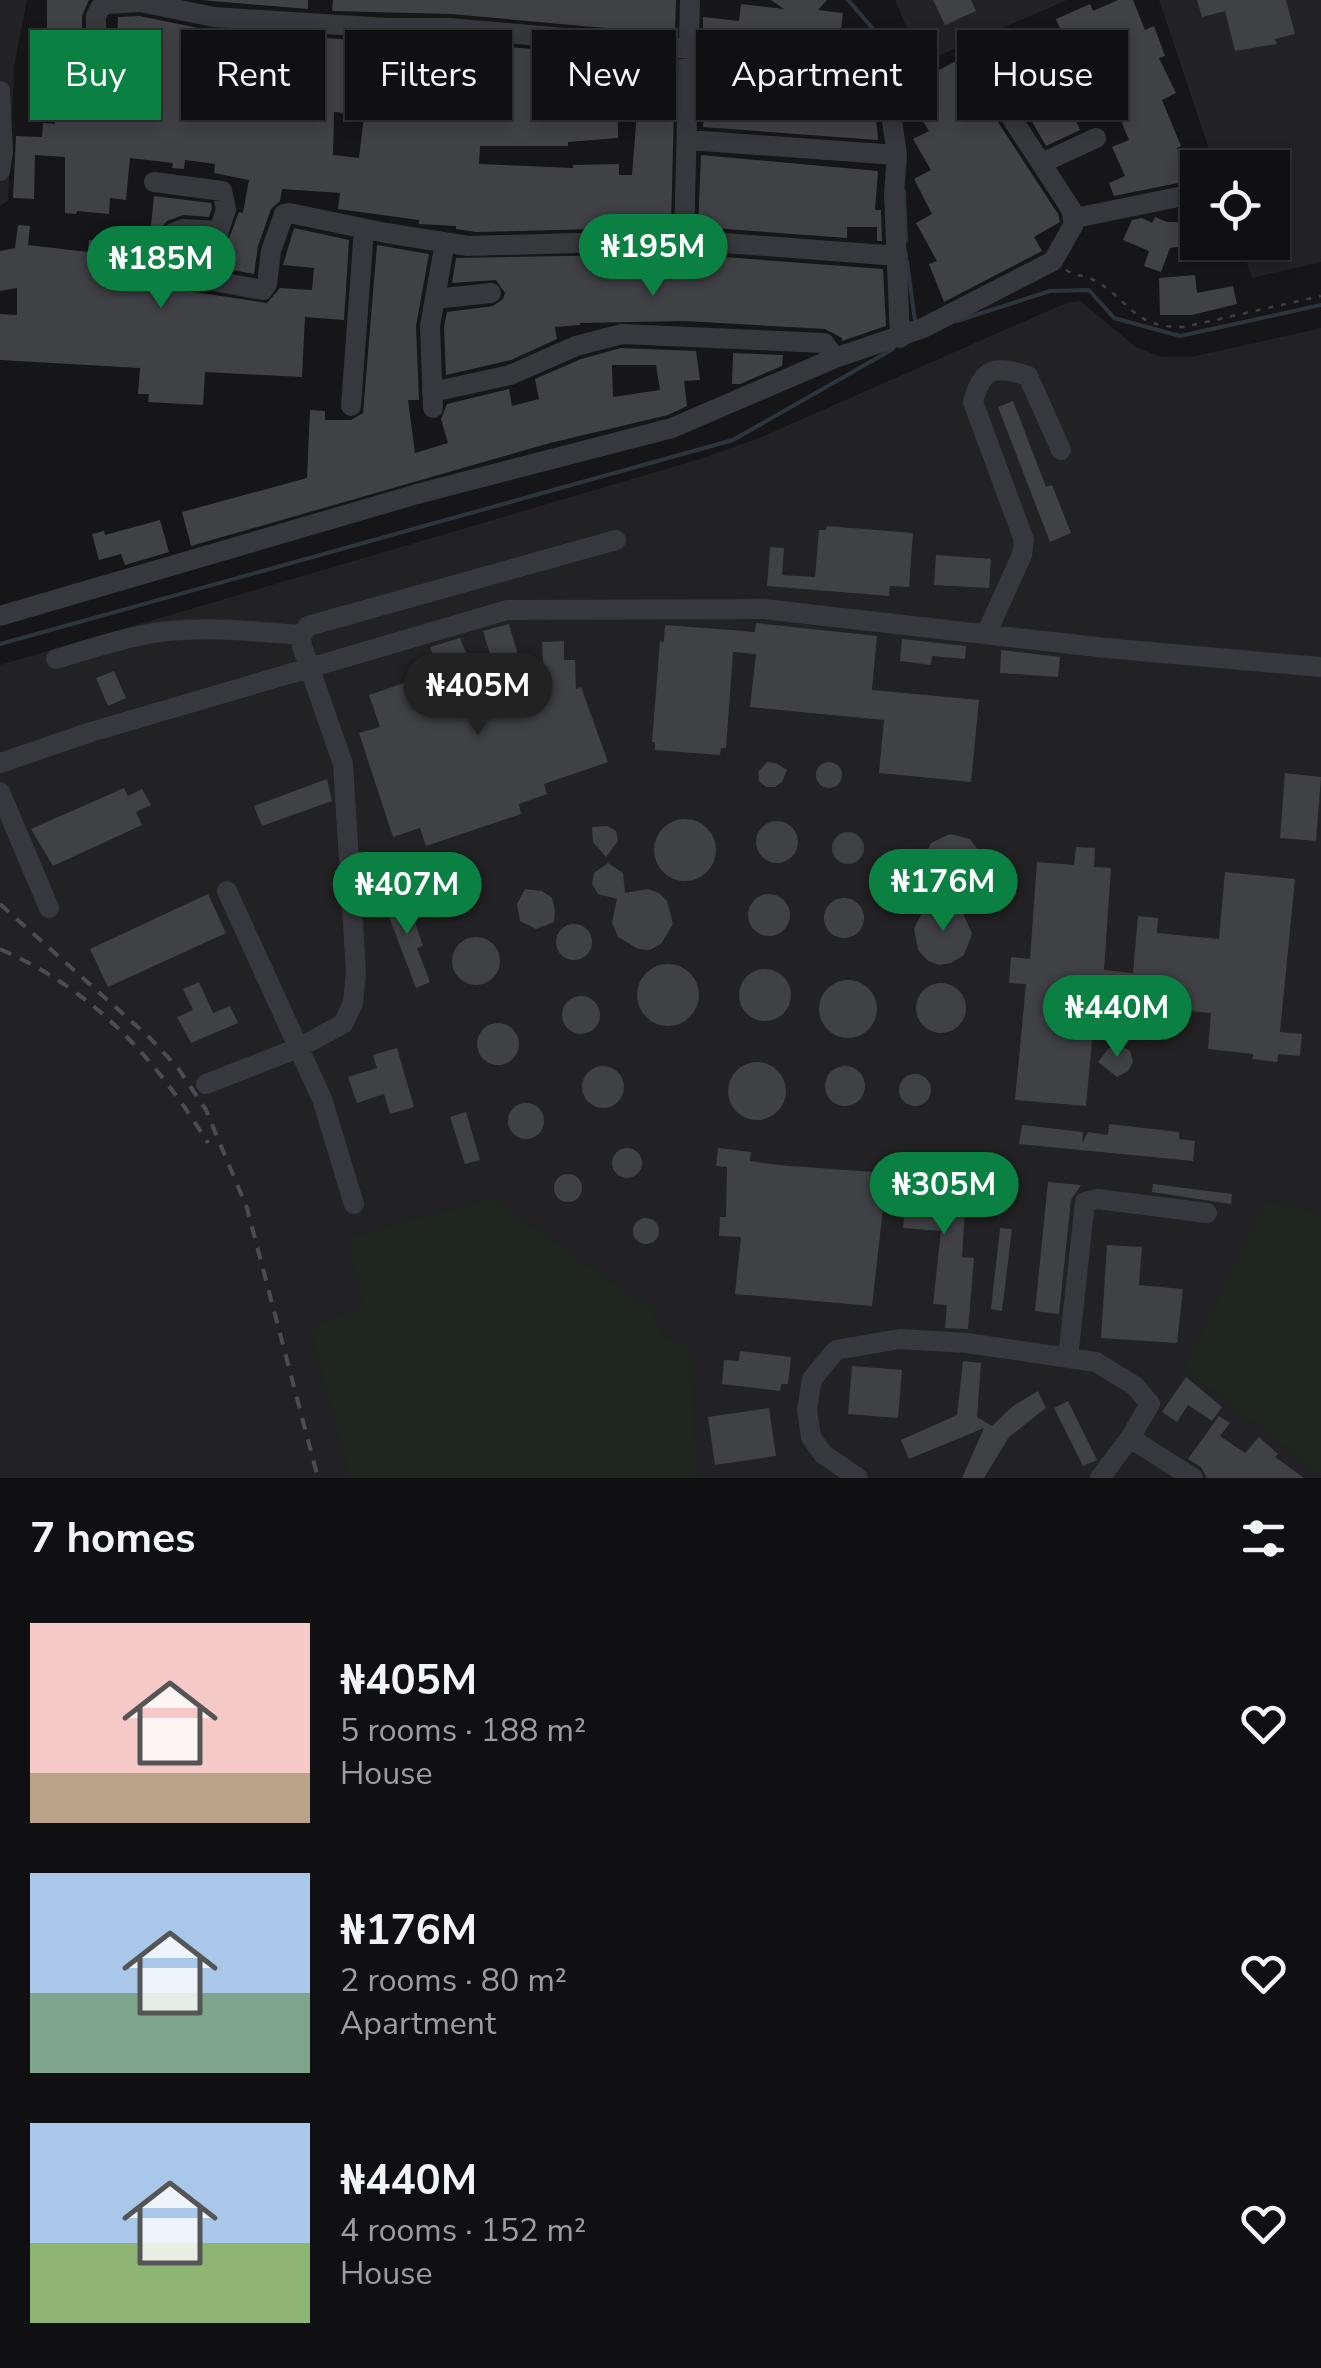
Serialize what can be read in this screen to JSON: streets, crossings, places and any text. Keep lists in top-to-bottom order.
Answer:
{
  "page": {
    "chip": [
      "Buy",
      "Rent",
      "Filters",
      "New",
      "Apartment",
      "House"
    ],
    "price": [
      "₦195M",
      "₦185M",
      "₦405M",
      "₦176M",
      "₦407M",
      "₦440M",
      "₦305M"
    ],
    "heading": "7 homes",
    "list": [
      {
        "name": "₦405M",
        "note": "5 rooms · 188 m² · House"
      },
      {
        "name": "₦176M",
        "note": "2 rooms · 80 m² · Apartment"
      },
      {
        "name": "₦440M",
        "note": "4 rooms · 152 m² · House"
      }
    ]
  }
}
